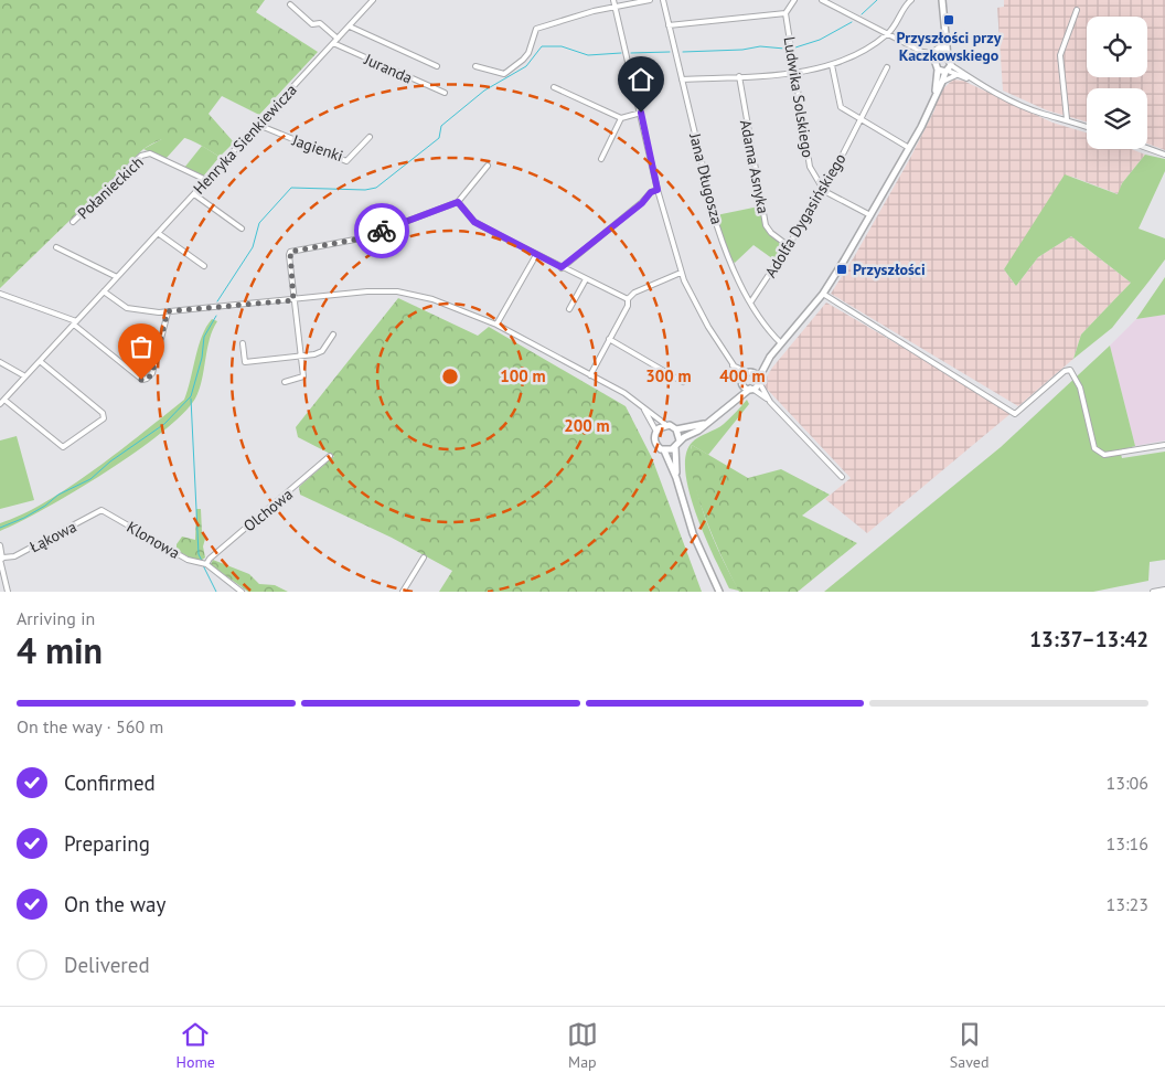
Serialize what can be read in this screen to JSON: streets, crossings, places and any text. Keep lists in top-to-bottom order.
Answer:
{
  "streets": {
    "street": [
      "Juranda",
      "Ludwika Solskiego",
      "Henryka Sienkiewicza",
      "Jagienki",
      "Adama Asnyka",
      "Jana Długosza",
      "Połanieckich",
      "Adolfa Dygasińskiego",
      "Olchowa",
      "Łąkowa",
      "Klonowa"
    ]
  },
  "crossings": [
    ["Juranda", "Henryka Sienkiewicza"],
    ["Ludwika Solskiego", "Adolfa Dygasińskiego"],
    ["Henryka Sienkiewicza", "Jagienki"],
    ["Henryka Sienkiewicza", "Połanieckich"],
    ["Adama Asnyka", "Adolfa Dygasińskiego"],
    ["Jana Długosza", "Adolfa Dygasińskiego"],
    ["Olchowa", "Klonowa"],
    ["Łąkowa", "Klonowa"]
  ],
  "places": {
    "transit": ["Przyszłości przy Kaczkowskiego", "Przyszłości"]
  },
  "page": {
    "heading": ["4 min", "Arriving in", "13:37–13:42"],
    "bar": "On the way · 560 m",
    "list": [
      ["Confirmed", "13:06"],
      ["Preparing", "13:16"],
      ["On the way", "13:23"],
      "Delivered"
    ],
    "tabs": ["Home", "Map", "Saved"]
  },
  "rings": [
    "100 m",
    "300 m",
    "400 m",
    "200 m"
  ]
}
